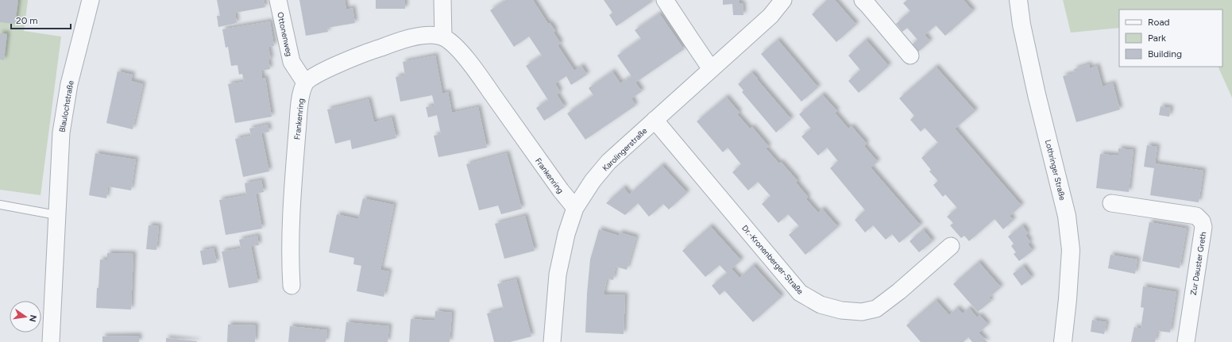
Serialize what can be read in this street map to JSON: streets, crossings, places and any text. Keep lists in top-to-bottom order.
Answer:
{
  "streets": {
    "street": [
      "Ottonenweg",
      "Blaulochstraße",
      "Frankenring",
      "Karolingerstraße",
      "Lothringer Straße",
      "Dr.-Kronenberger-Straße",
      "Zur Dauster Greth"
    ]
  },
  "crossings": [
    ["Ottonenweg", "Frankenring"],
    ["Frankenring", "Karolingerstraße"],
    ["Karolingerstraße", "Dr.-Kronenberger-Straße"]
  ],
  "legend": ["Road", "Park", "Building"],
  "scale_bar": "20 m",
  "north": "right"
}
